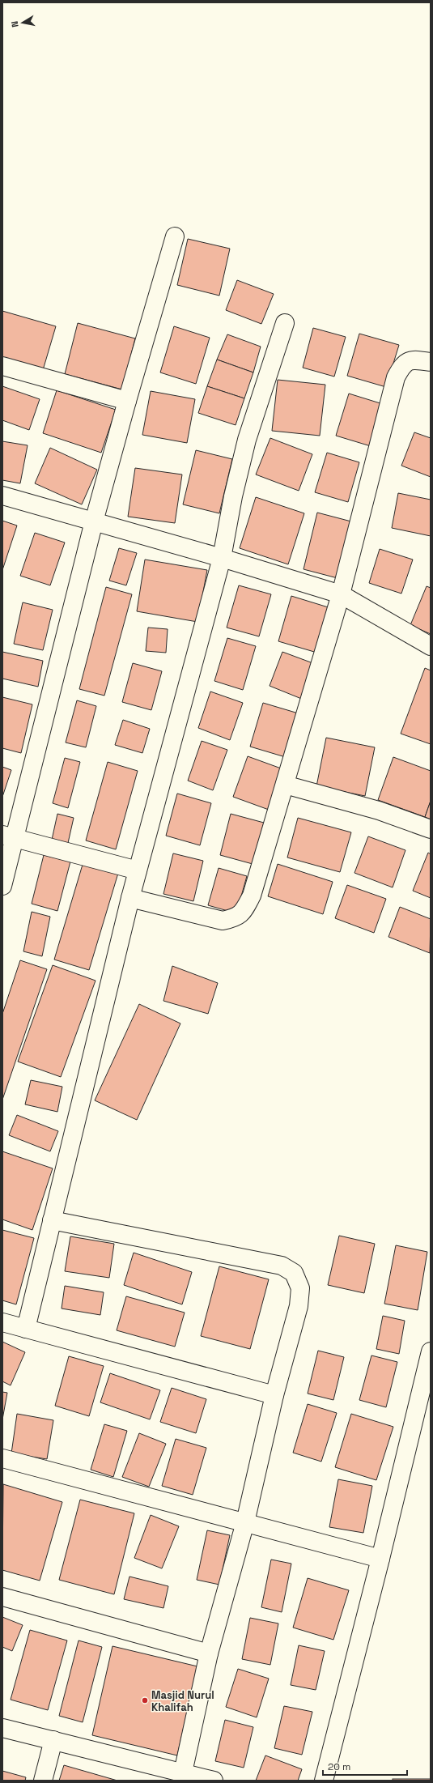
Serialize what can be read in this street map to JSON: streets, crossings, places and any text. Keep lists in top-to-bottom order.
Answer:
{
  "places": ["Masjid Nurul Khalifah"],
  "scale_bar": "20 m",
  "north": "left"
}
